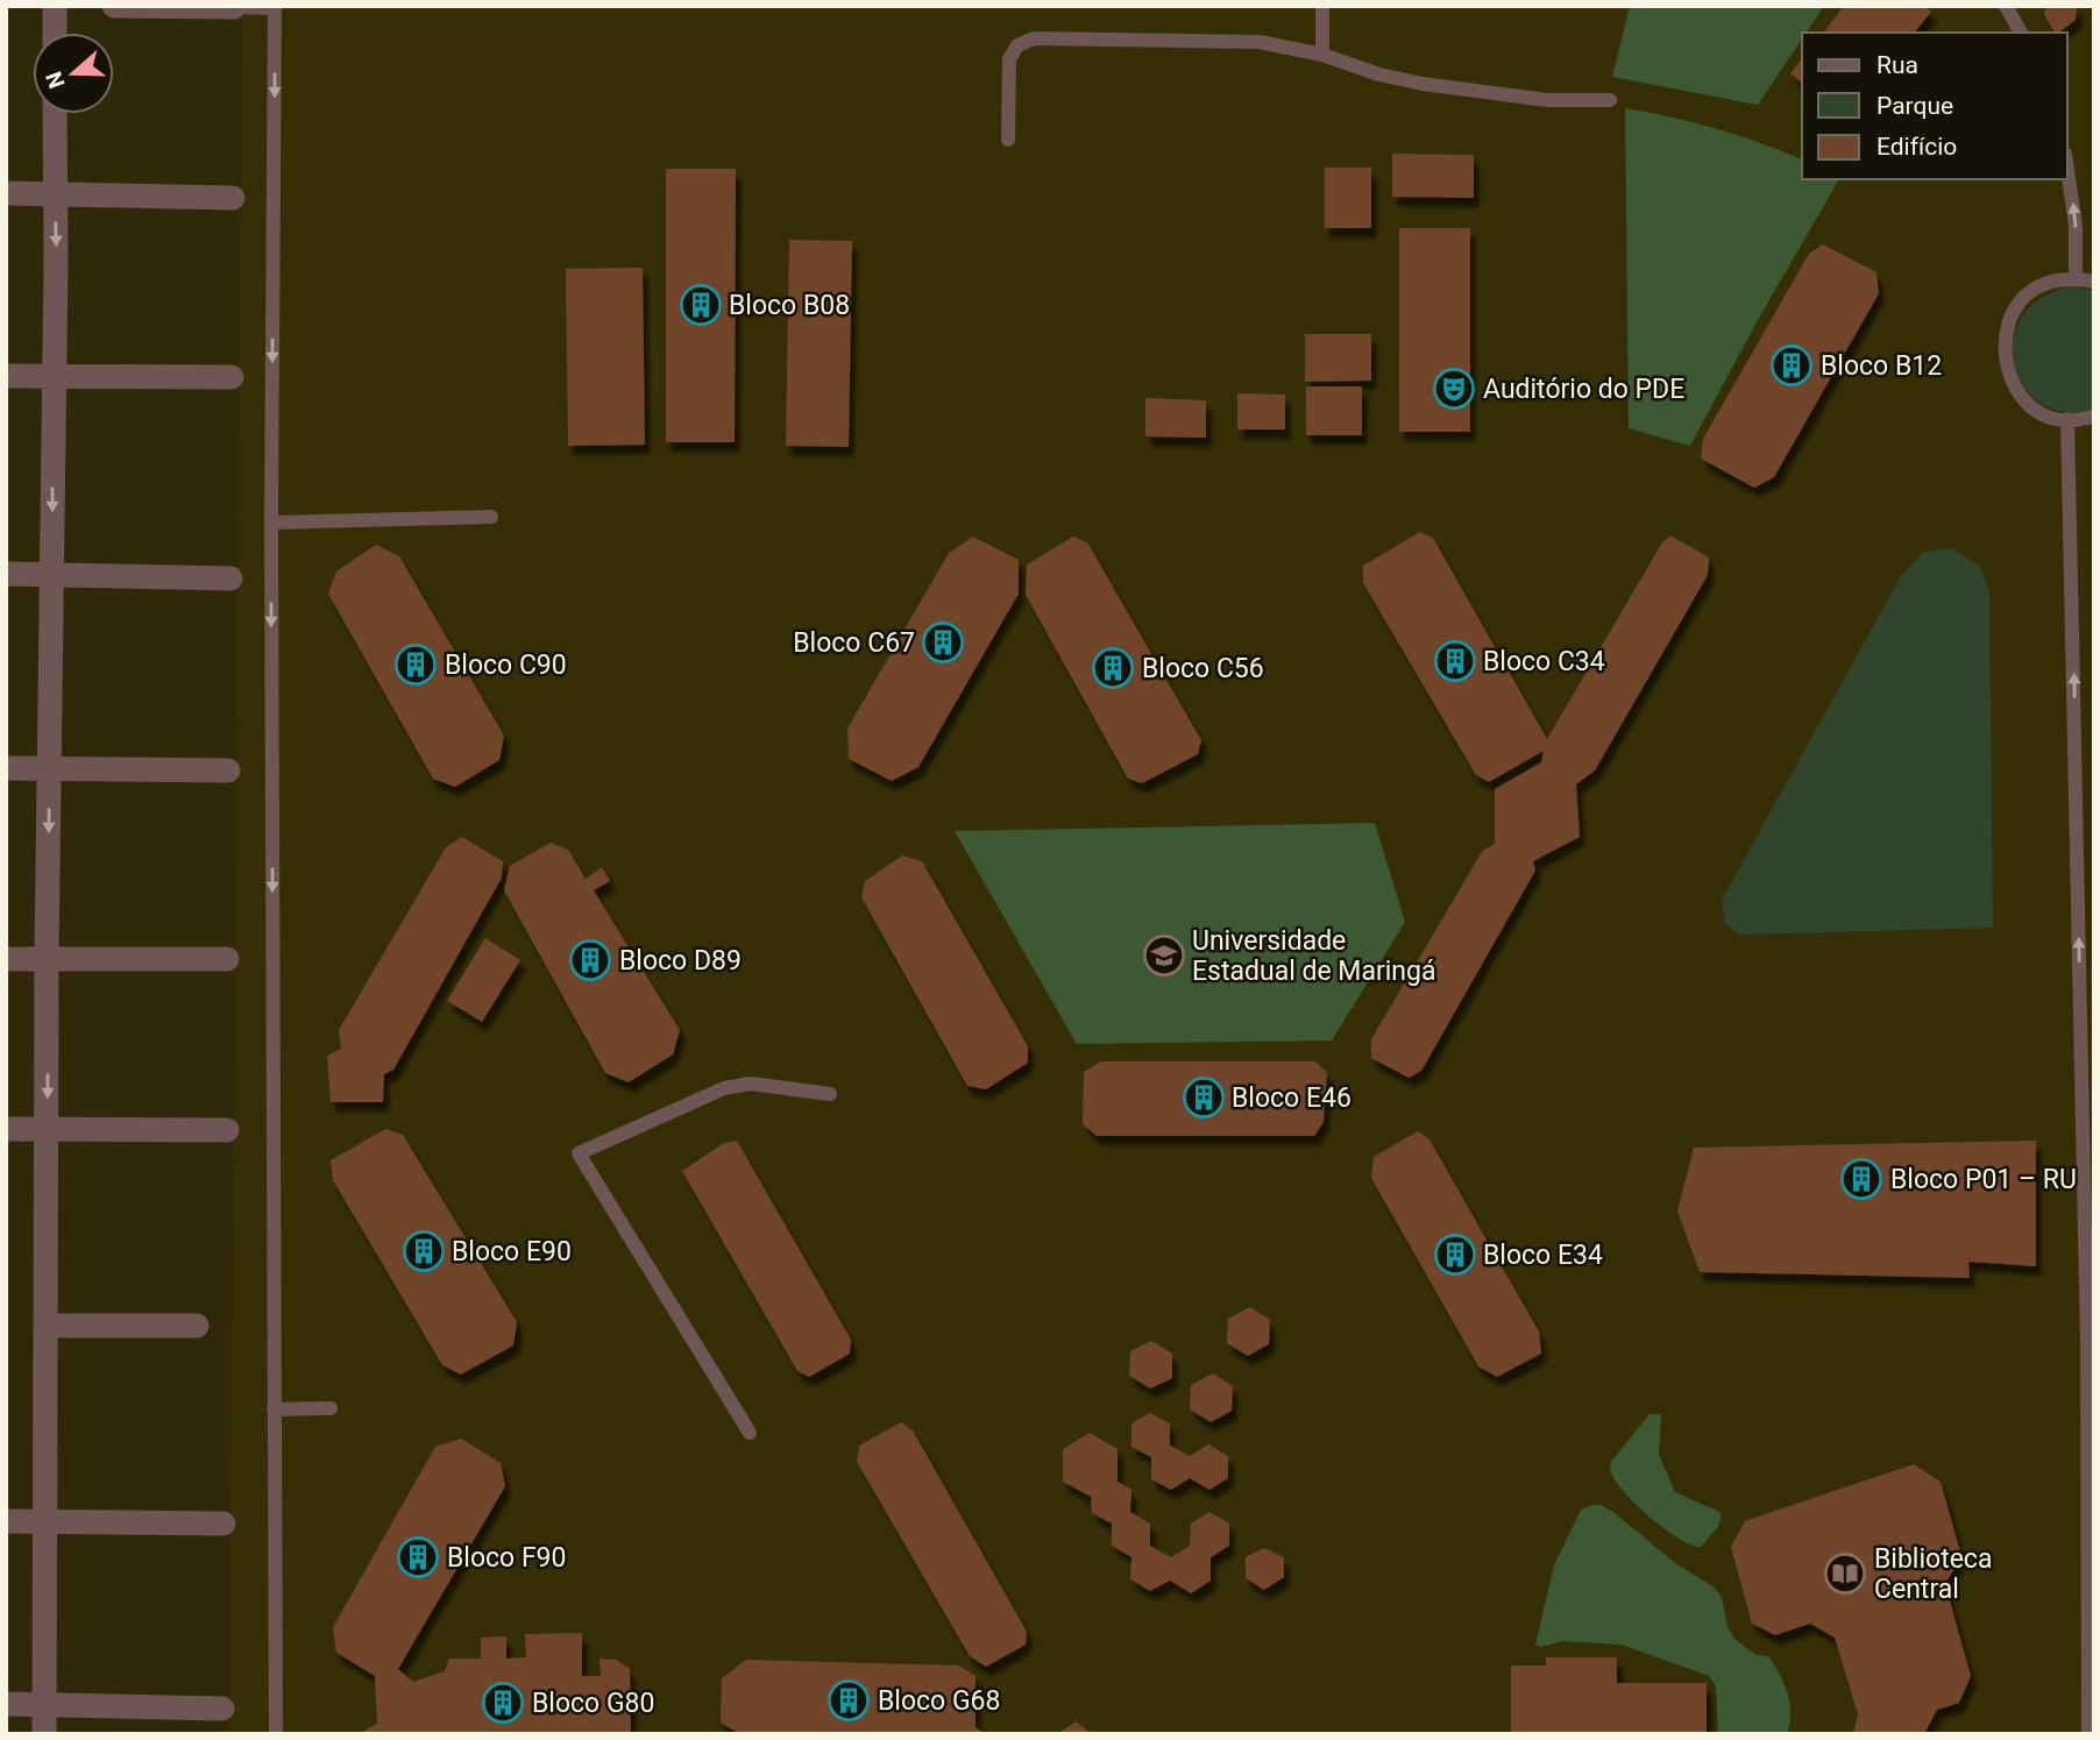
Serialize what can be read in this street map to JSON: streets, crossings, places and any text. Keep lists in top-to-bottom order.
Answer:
{
  "places": {
    "building": [
      "Bloco B08",
      "Bloco B12",
      "Bloco C67",
      "Bloco C34",
      "Bloco C90",
      "Bloco C56",
      "Bloco D89",
      "Bloco E46",
      "Bloco P01 – RU",
      "Bloco E90",
      "Bloco E34",
      "Bloco F90",
      "Bloco G68",
      "Bloco G80"
    ],
    "theatre": ["Auditório do PDE"],
    "school or university": ["Universidade Estadual de Maringá"],
    "library": ["Biblioteca Central"]
  },
  "legend": ["Rua", "Parque", "Edifício"],
  "north": "left"
}
